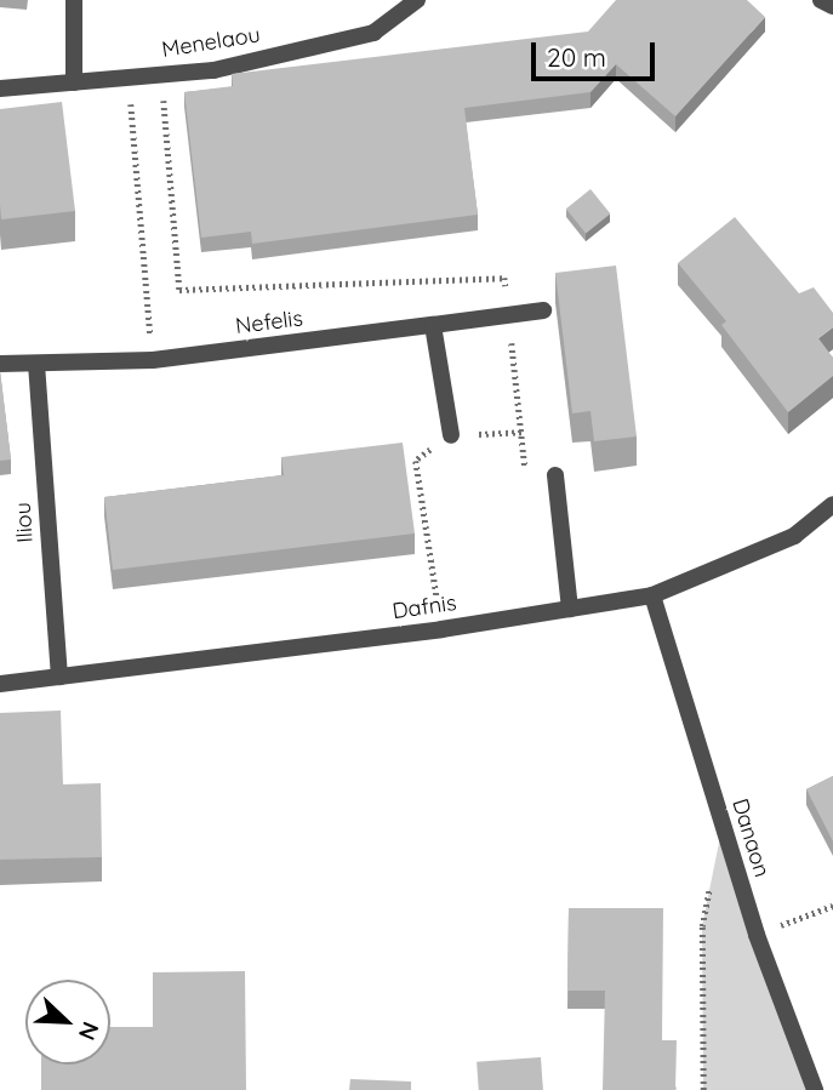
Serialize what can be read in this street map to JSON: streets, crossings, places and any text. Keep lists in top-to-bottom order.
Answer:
{
  "streets": {
    "street": [
      "Menelaou",
      "Nefelis",
      "Iliou",
      "Dafnis",
      "Danaon"
    ]
  },
  "crossings": [
    ["Nefelis", "Iliou"],
    ["Iliou", "Dafnis"],
    ["Dafnis", "Danaon"]
  ],
  "scale_bar": "20 m",
  "north": "bottom right"
}
